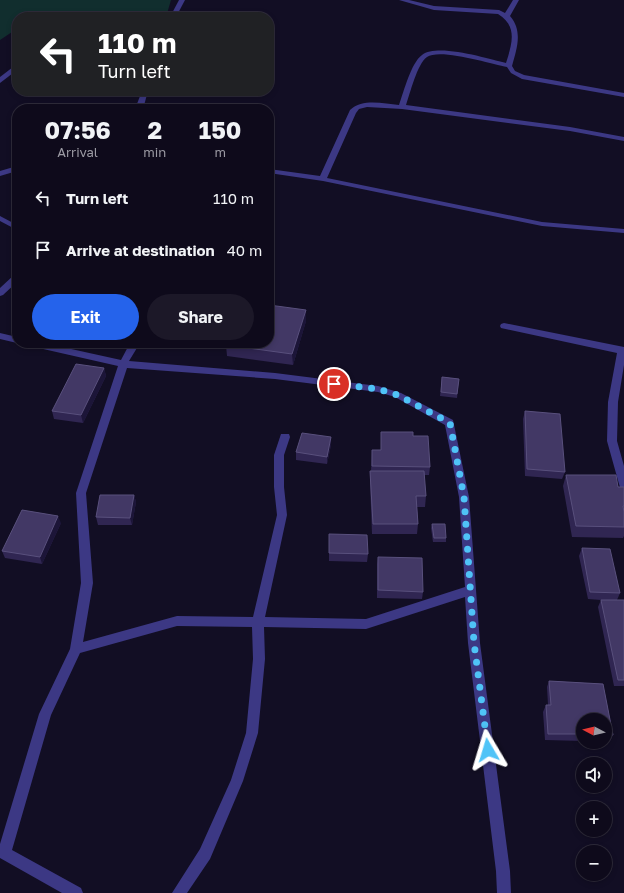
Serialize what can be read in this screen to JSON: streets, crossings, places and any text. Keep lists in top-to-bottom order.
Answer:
{
  "north": "left",
  "page": {
    "turn": ["110 m", "Turn left"],
    "eta": [
      "07:56",
      "Arrival",
      "2",
      "min",
      "150",
      "m"
    ],
    "list": [
      {
        "name": "Turn left",
        "value": "110 m"
      },
      {
        "name": "Arrive at destination",
        "value": "40 m"
      }
    ],
    "buttons": ["Exit", "Share"],
    "map_buttons": ["+", "−"]
  }
}
